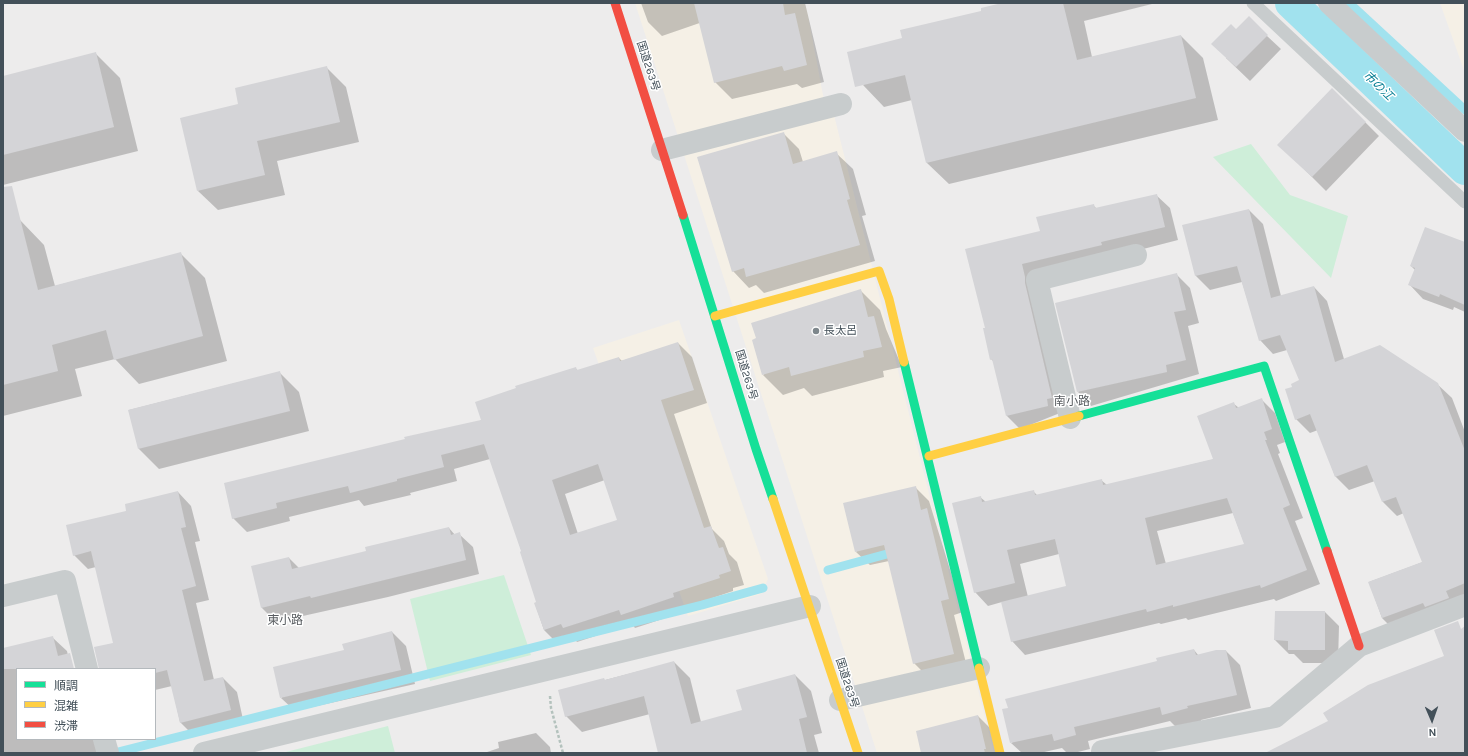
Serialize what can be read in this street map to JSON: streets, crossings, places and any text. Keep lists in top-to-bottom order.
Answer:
{
  "streets": {
    "main road": ["国道263号"]
  },
  "districts": ["南小路", "東小路"],
  "water": ["市の江"],
  "places": ["長太呂"],
  "legend": ["順調", "混雑", "渋滞"],
  "north": "bottom"
}
